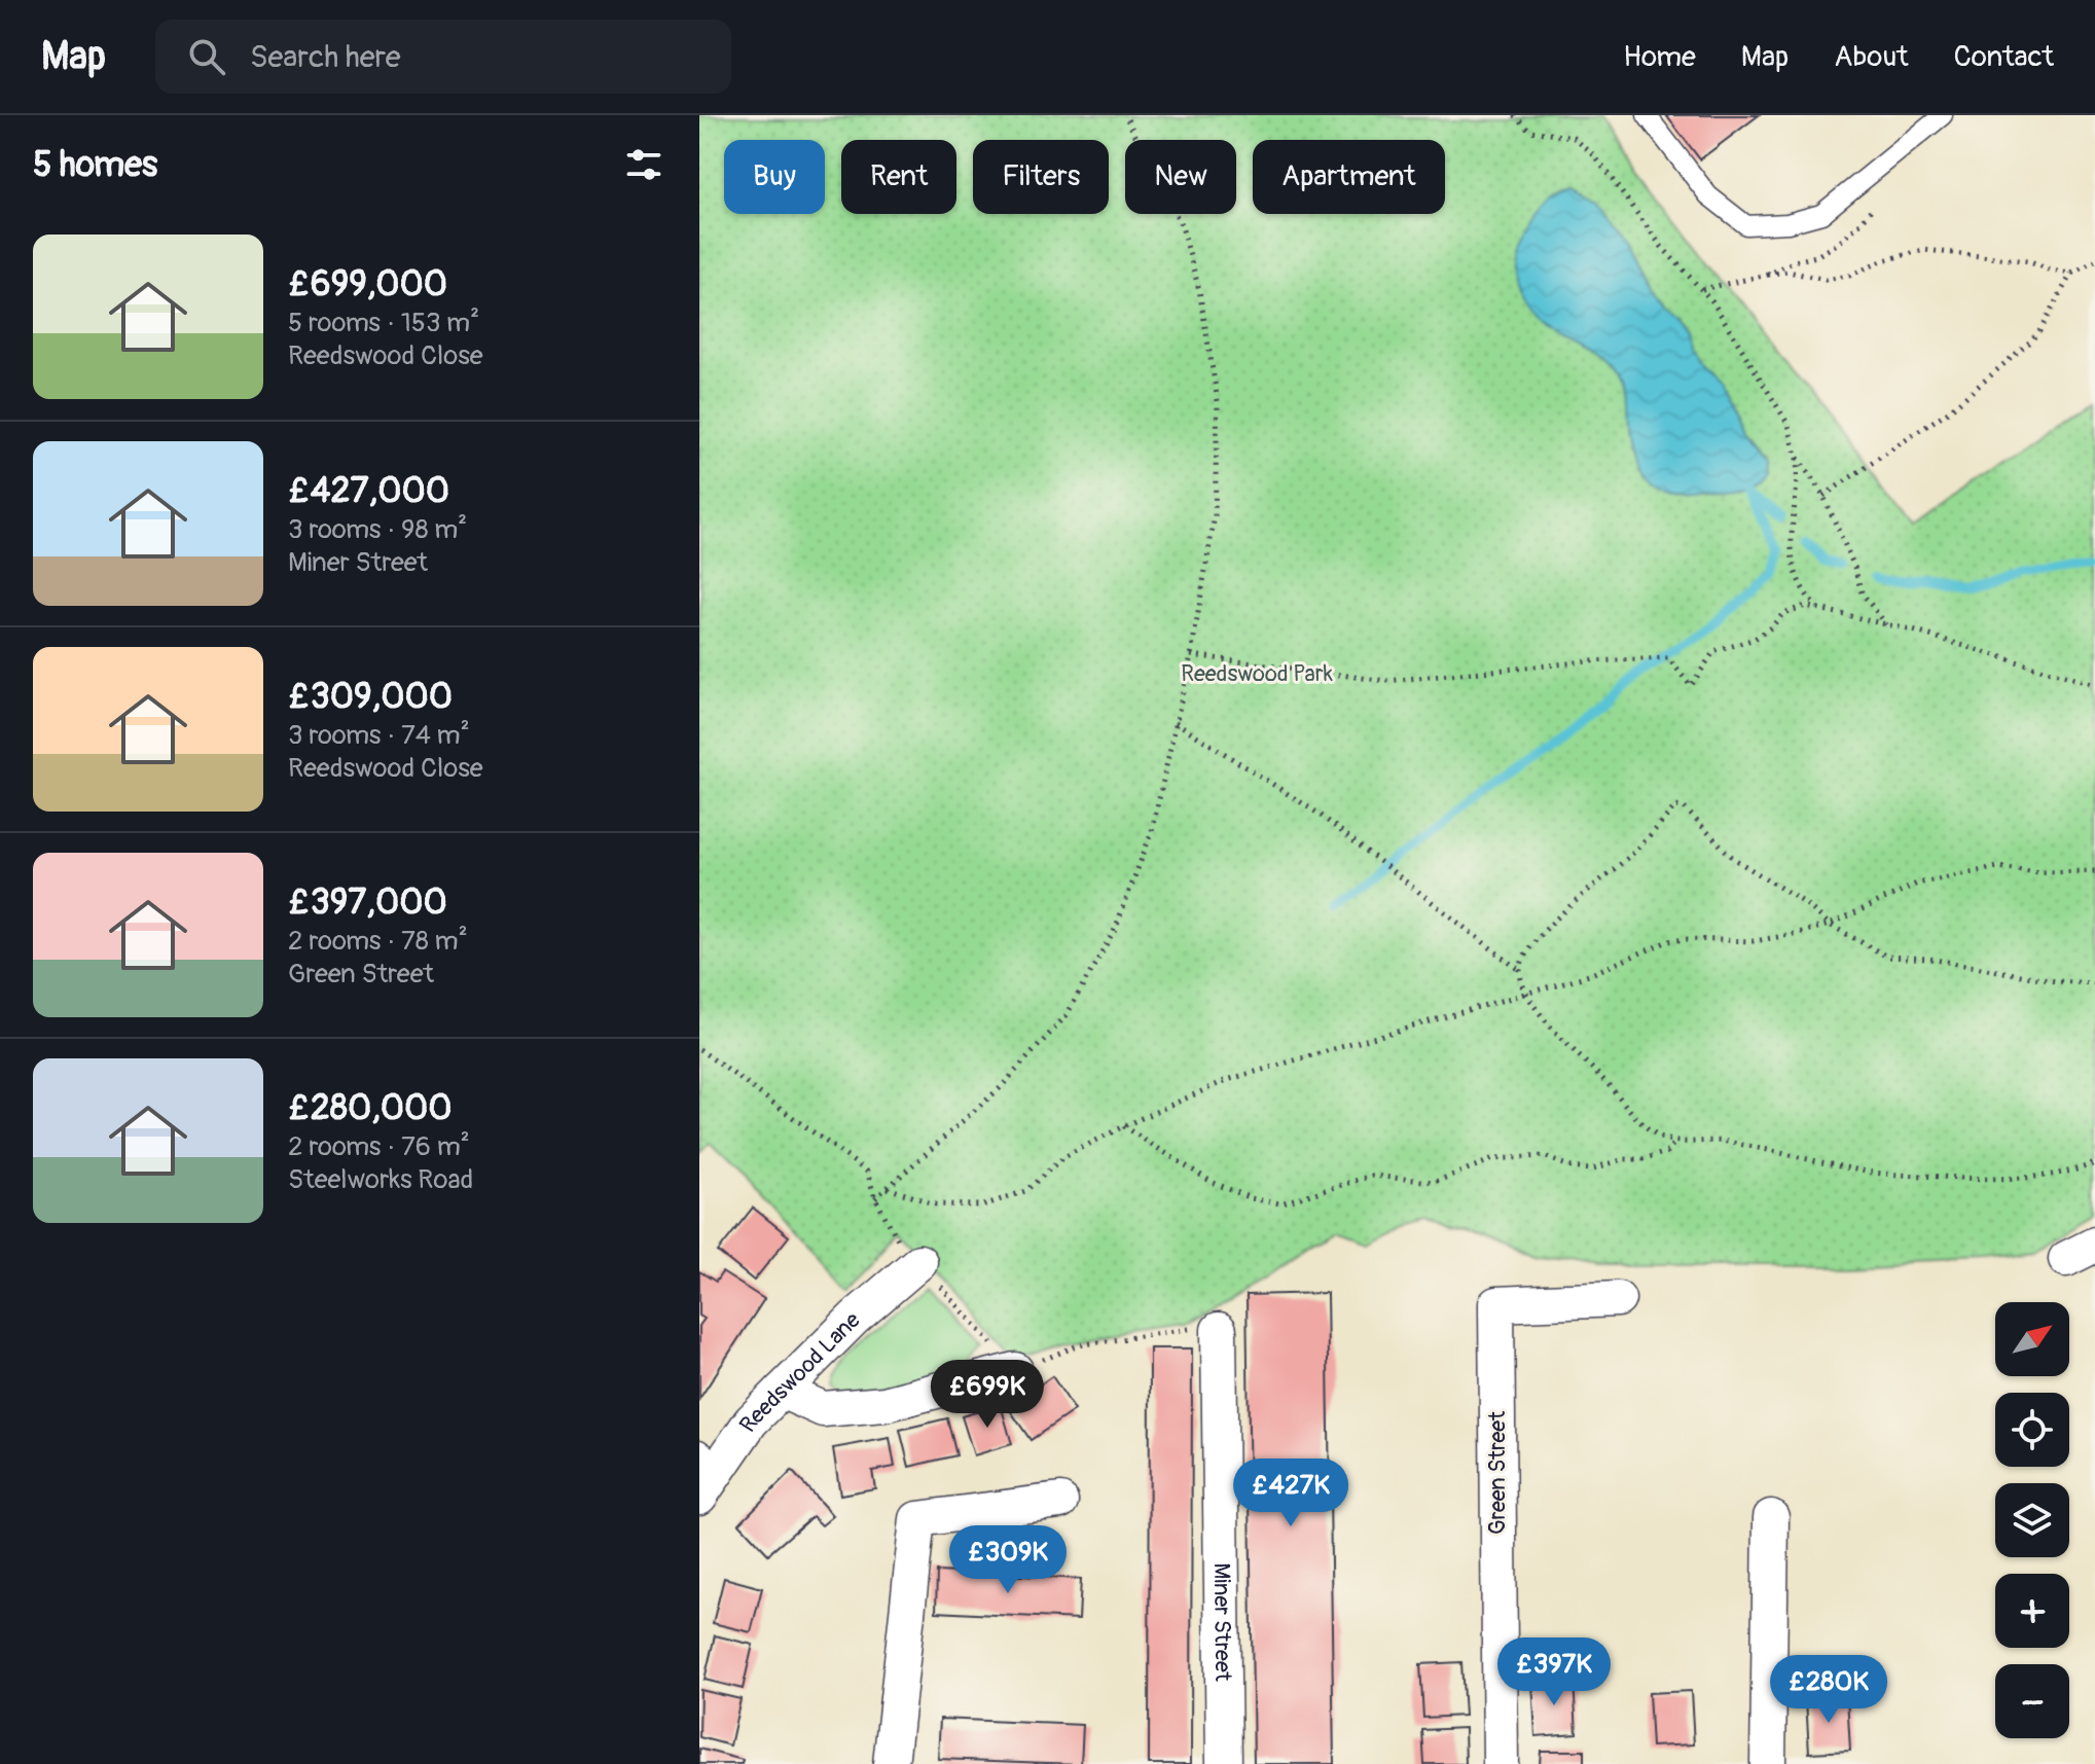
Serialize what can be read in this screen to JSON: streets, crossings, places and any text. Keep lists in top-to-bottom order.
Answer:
{
  "streets": {
    "street": ["Reedswood Lane", "Green Street", "Miner Street"]
  },
  "parks": ["Reedswood Park"],
  "north": "top right",
  "page": {
    "header": "Map",
    "search": "Search here",
    "nav": [
      "Home",
      "Map",
      "About",
      "Contact"
    ],
    "heading": "5 homes",
    "chip": [
      "Buy",
      "Rent",
      "Filters",
      "New",
      "Apartment"
    ],
    "list": [
      {
        "name": "£699,000",
        "note": "5 rooms · 153 m² · Reedswood Close"
      },
      {
        "name": "£427,000",
        "note": "3 rooms · 98 m² · Miner Street"
      },
      {
        "name": "£309,000",
        "note": "3 rooms · 74 m² · Reedswood Close"
      },
      {
        "name": "£397,000",
        "note": "2 rooms · 78 m² · Green Street"
      },
      {
        "name": "£280,000",
        "note": "2 rooms · 76 m² · Steelworks Road"
      }
    ],
    "map_buttons": ["+", "−"],
    "price": [
      "£699K",
      "£427K",
      "£309K",
      "£397K",
      "£280K"
    ]
  }
}
